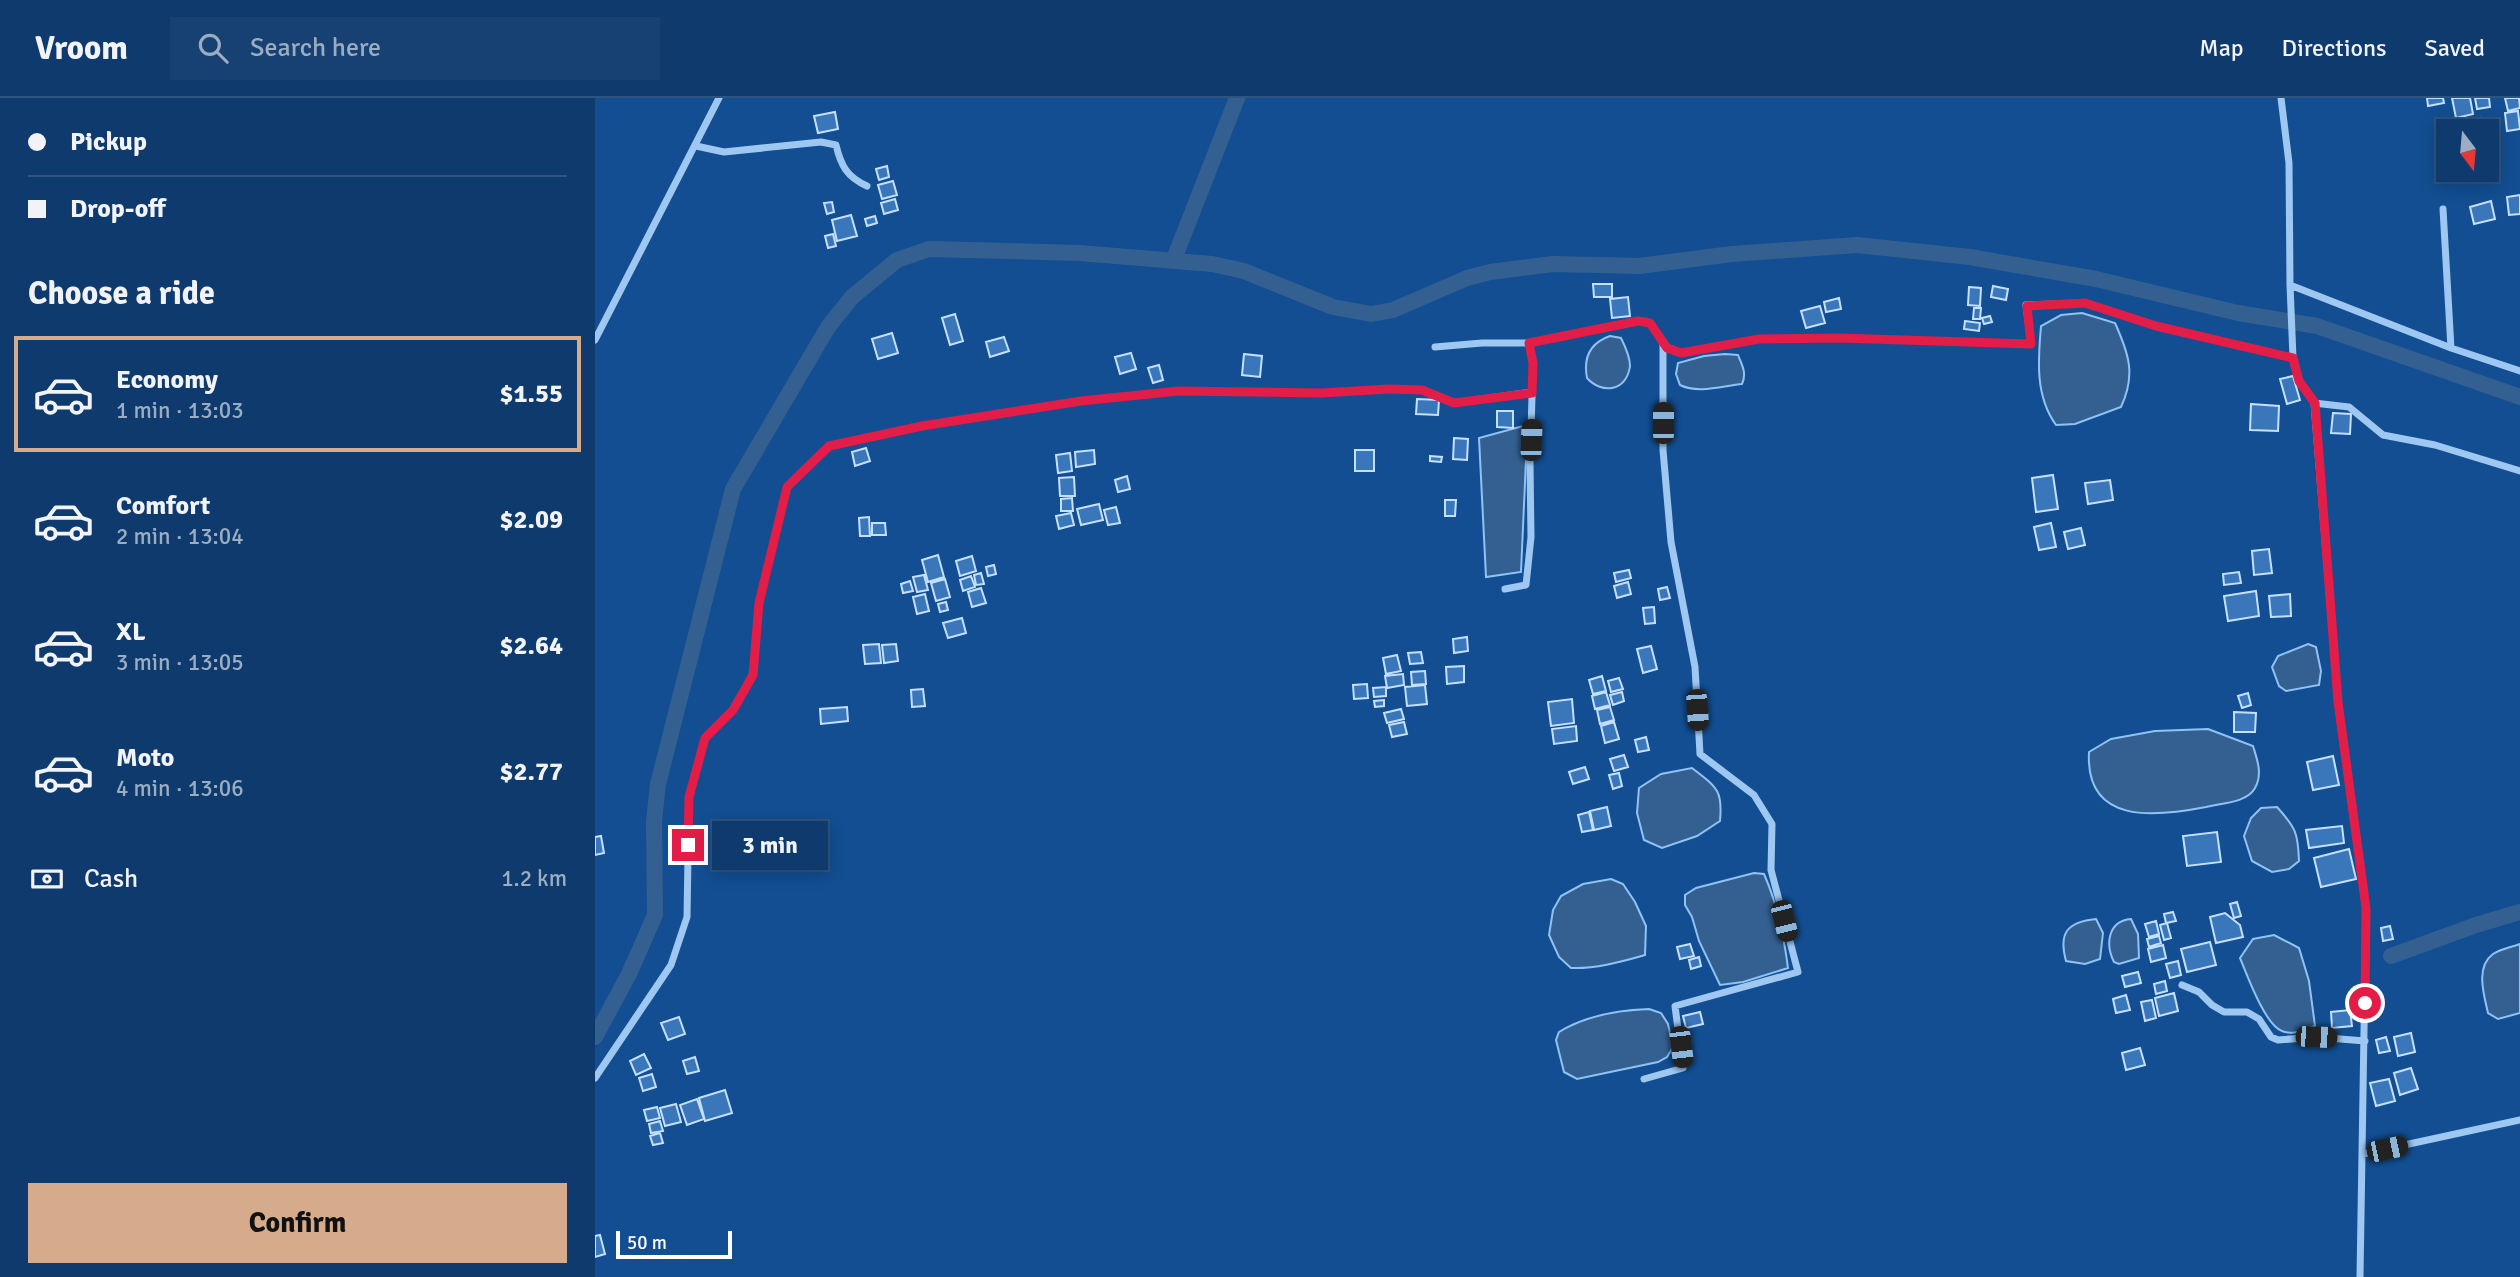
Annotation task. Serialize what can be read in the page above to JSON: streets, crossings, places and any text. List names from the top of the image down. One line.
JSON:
{"scale_bar":"50 m","north":"bottom","page":{"header":"Vroom","search":"Search here","nav":["Map","Directions","Saved"],"banner":["Pickup","Drop-off"],"heading":"Choose a ride","list":[{"name":"Economy","note":"1 min · 13:03","value":"$1.55"},{"name":"Comfort","note":"2 min · 13:04","value":"$2.09"},{"name":"XL","note":"3 min · 13:05","value":"$2.64"},{"name":"Moto","note":"4 min · 13:06","value":"$2.77"}],"bubble":"3 min","pay":["Cash","1.2 km"],"buttons":"Confirm","scale":"50 m"}}
